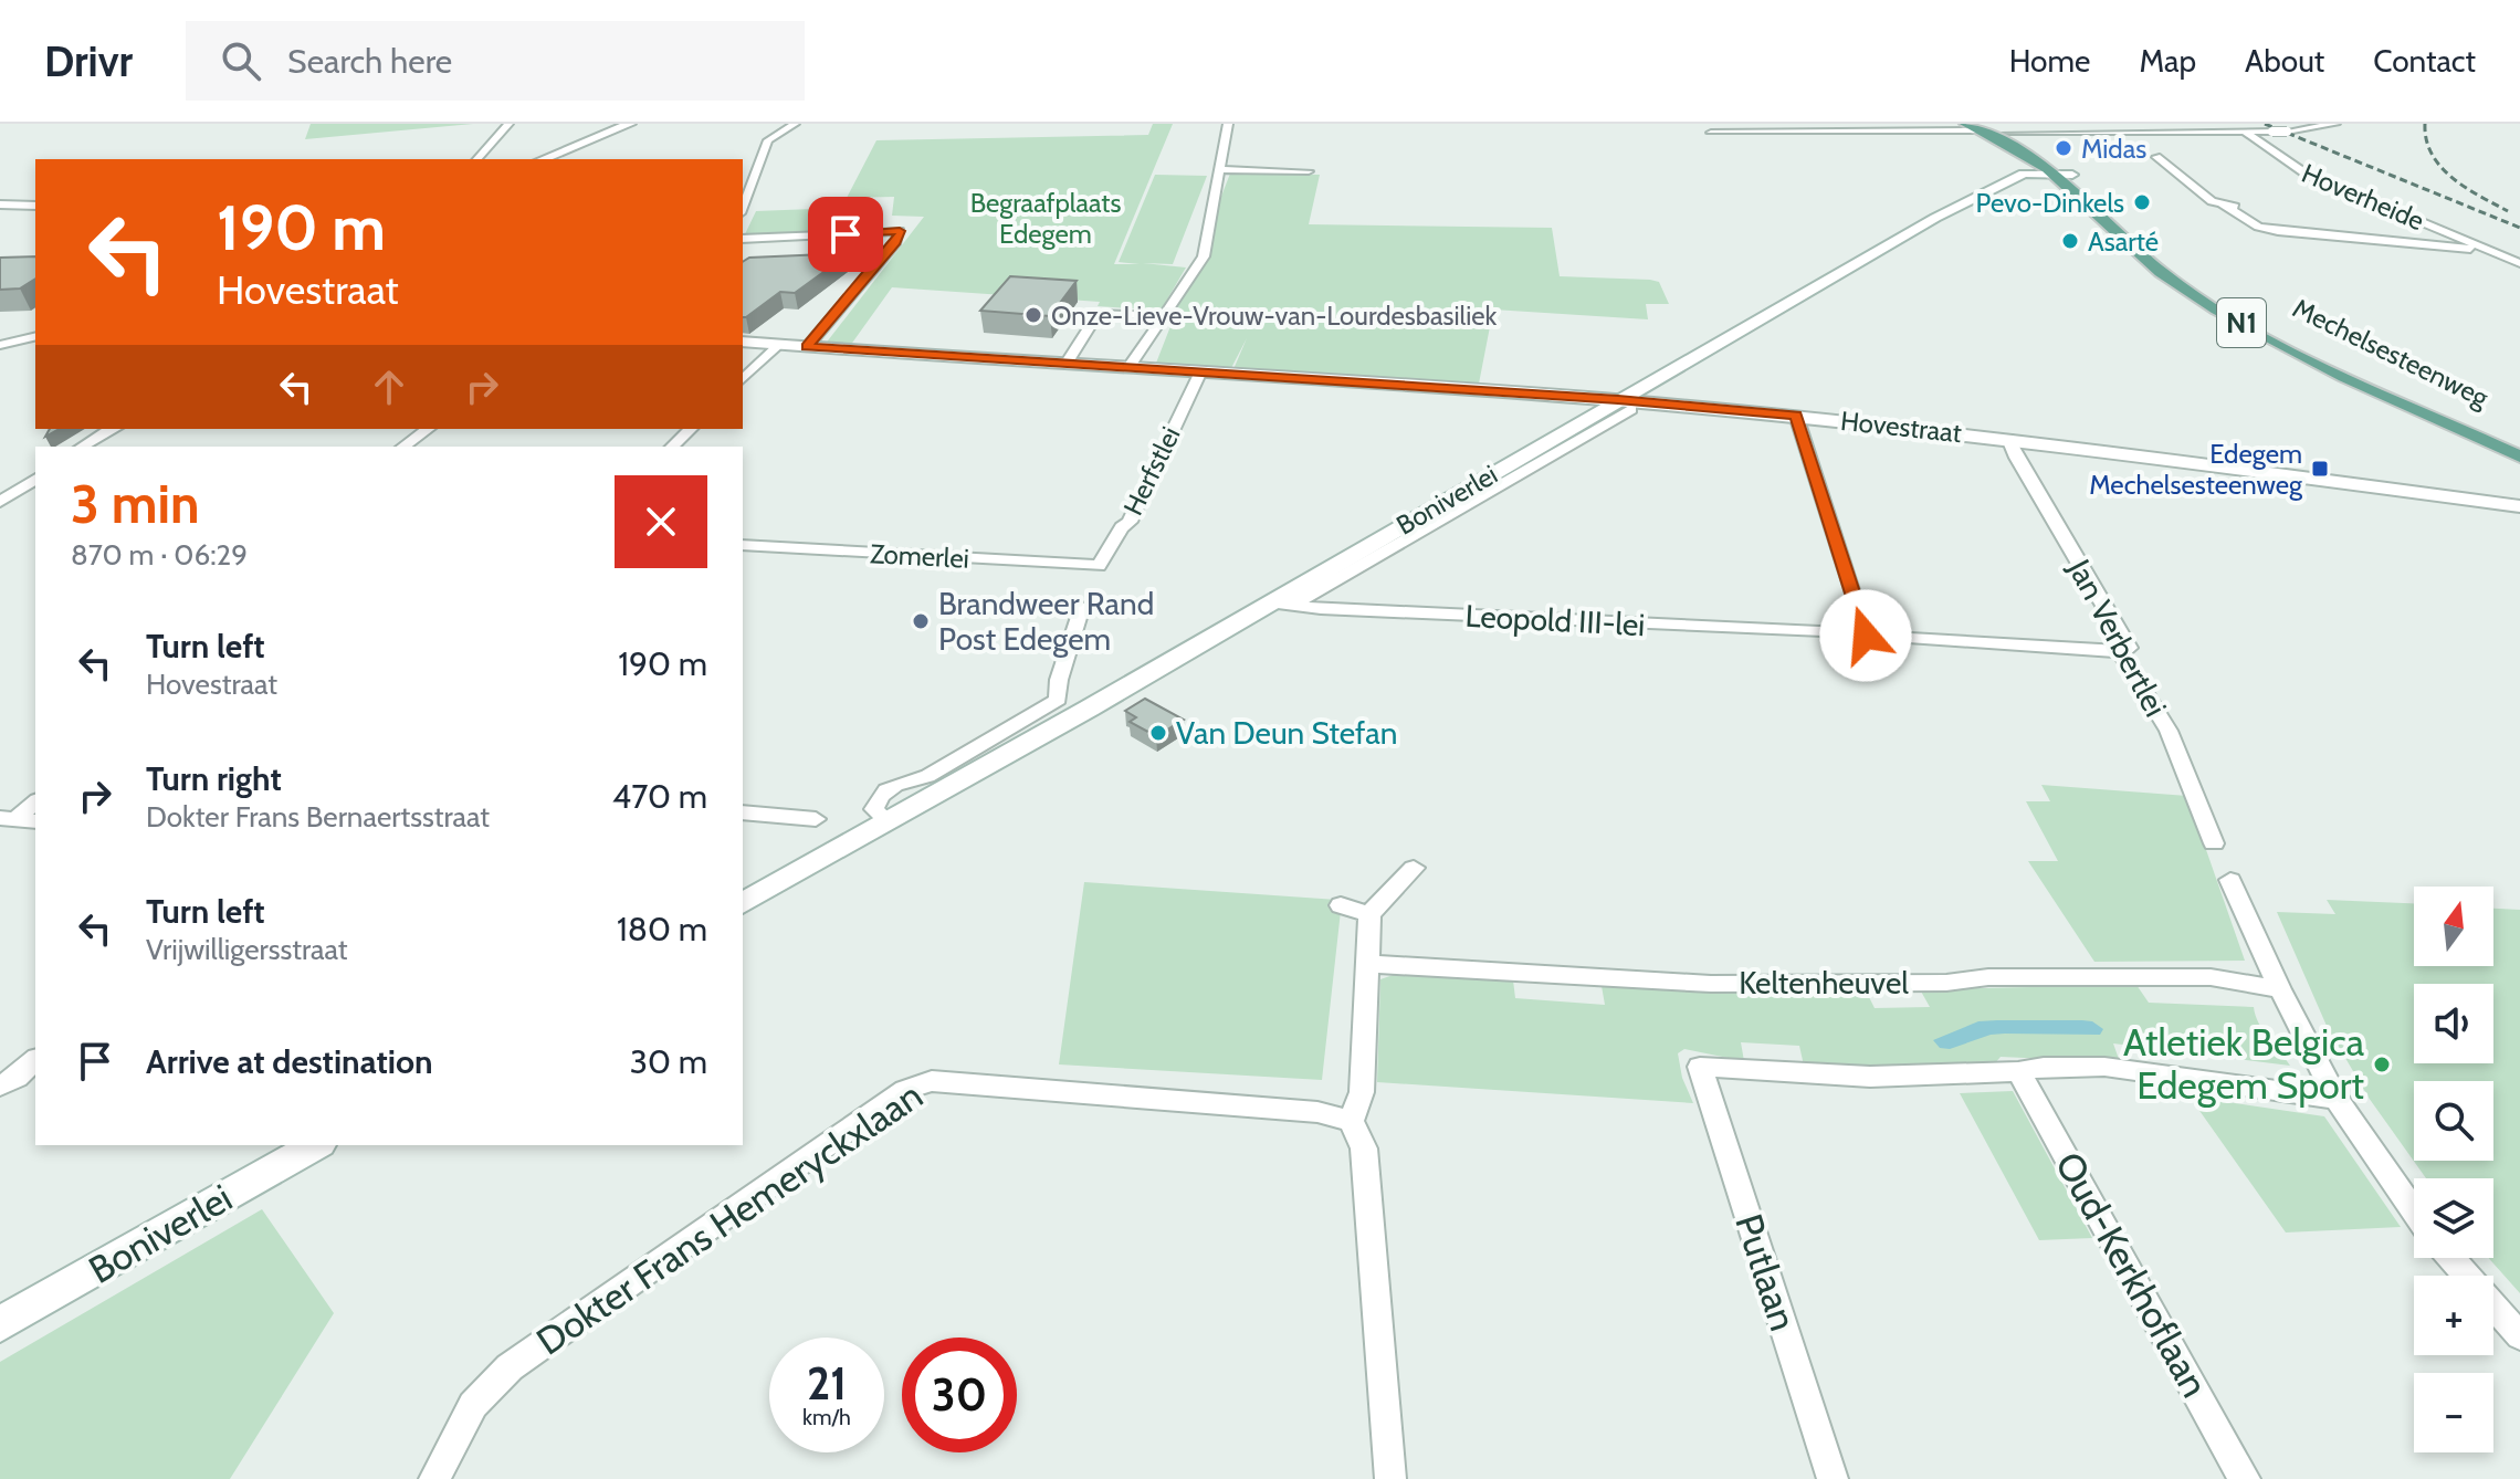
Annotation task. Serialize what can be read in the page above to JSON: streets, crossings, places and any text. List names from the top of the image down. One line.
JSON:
{"streets":{"main road":["N1","Mechelsesteenweg","Hovestraat","Boniverlei"],"street":["Hoverheide","Herfstlei","Zomerlei","Leopold III-lei","Jan Verbertlei","Keltenheuvel","Dokter Frans Hemeryckxlaan","Putlaan","Oud-Kerkhoflaan"]},"crossings":[["Mechelsesteenweg","Boniverlei"],["Hovestraat","Herfstlei"],["Hovestraat","Boniverlei"],["Hovestraat","Jan Verbertlei"],["Herfstlei","Zomerlei"],["Boniverlei","Leopold III-lei"],["Putlaan","Oud-Kerkhoflaan"]],"parks":["Begraafplaats Edegem"],"places":{"other":["Midas","Pevo-Dinkels","Asarté","Onze-Lieve-Vrouw-van-Lourdesbasiliek","Brandweer Rand Post Edegem","Van Deun Stefan","Atletiek Belgica Edegem Sport"],"transit":["Edegem Mechelsesteenweg"]},"north":"top","page":{"header":"Drivr","search":"Search here","nav":["Home","Map","About","Contact"],"turn":["190 m","Hovestraat"],"heading":["3 min","870 m · 06:29"],"list":[{"name":"Turn left","note":"Hovestraat","value":"190 m"},{"name":"Turn right","note":"Dokter Frans Bernaertsstraat","value":"470 m"},{"name":"Turn left","note":"Vrijwilligersstraat","value":"180 m"},{"name":"Arrive at destination","value":"30 m"}],"map_buttons":["+","−"],"speed":"21 km/h","limit":"30"}}
